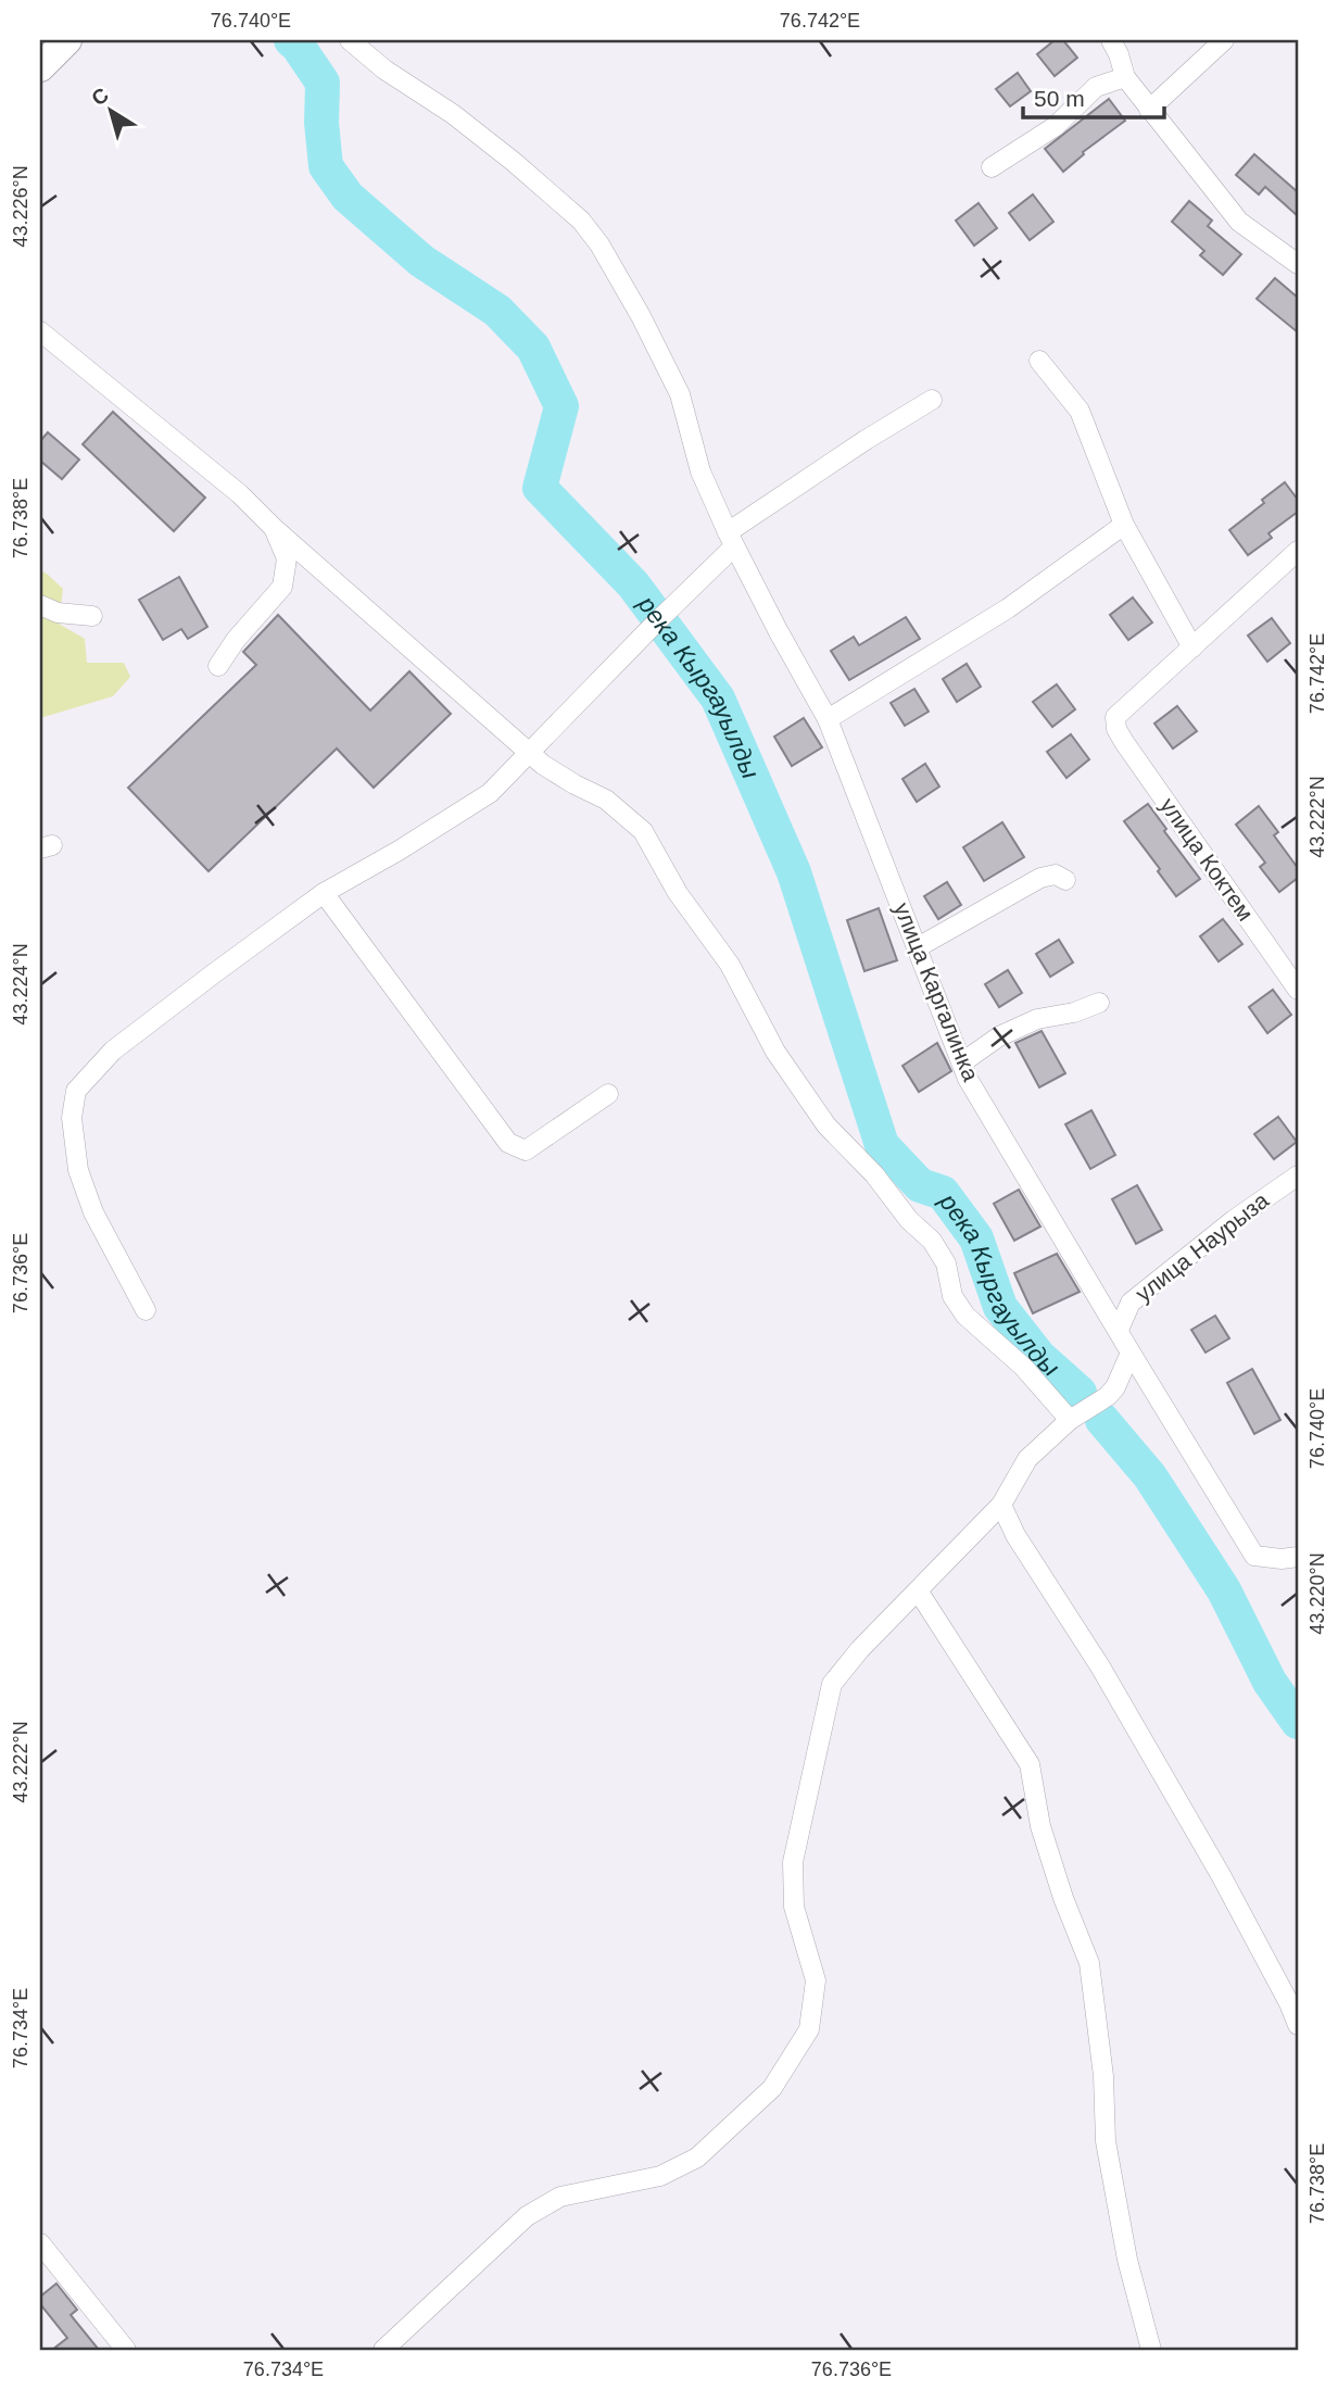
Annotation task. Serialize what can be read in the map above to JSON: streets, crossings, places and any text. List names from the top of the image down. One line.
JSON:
{"streets":{"street":["улица Коктем","улица Каргалинка","улица Наурыза"]},"crossings":[["улица Каргалинка","улица Наурыза"]],"water":["река Кыргауылды"],"scale_bar":"50 m","north":"top left","coordinates":["76.740°E","76.742°E","43.226°N","76.738°E","43.222°N","43.224°N","76.736°E","43.220°N","76.734°E"]}
